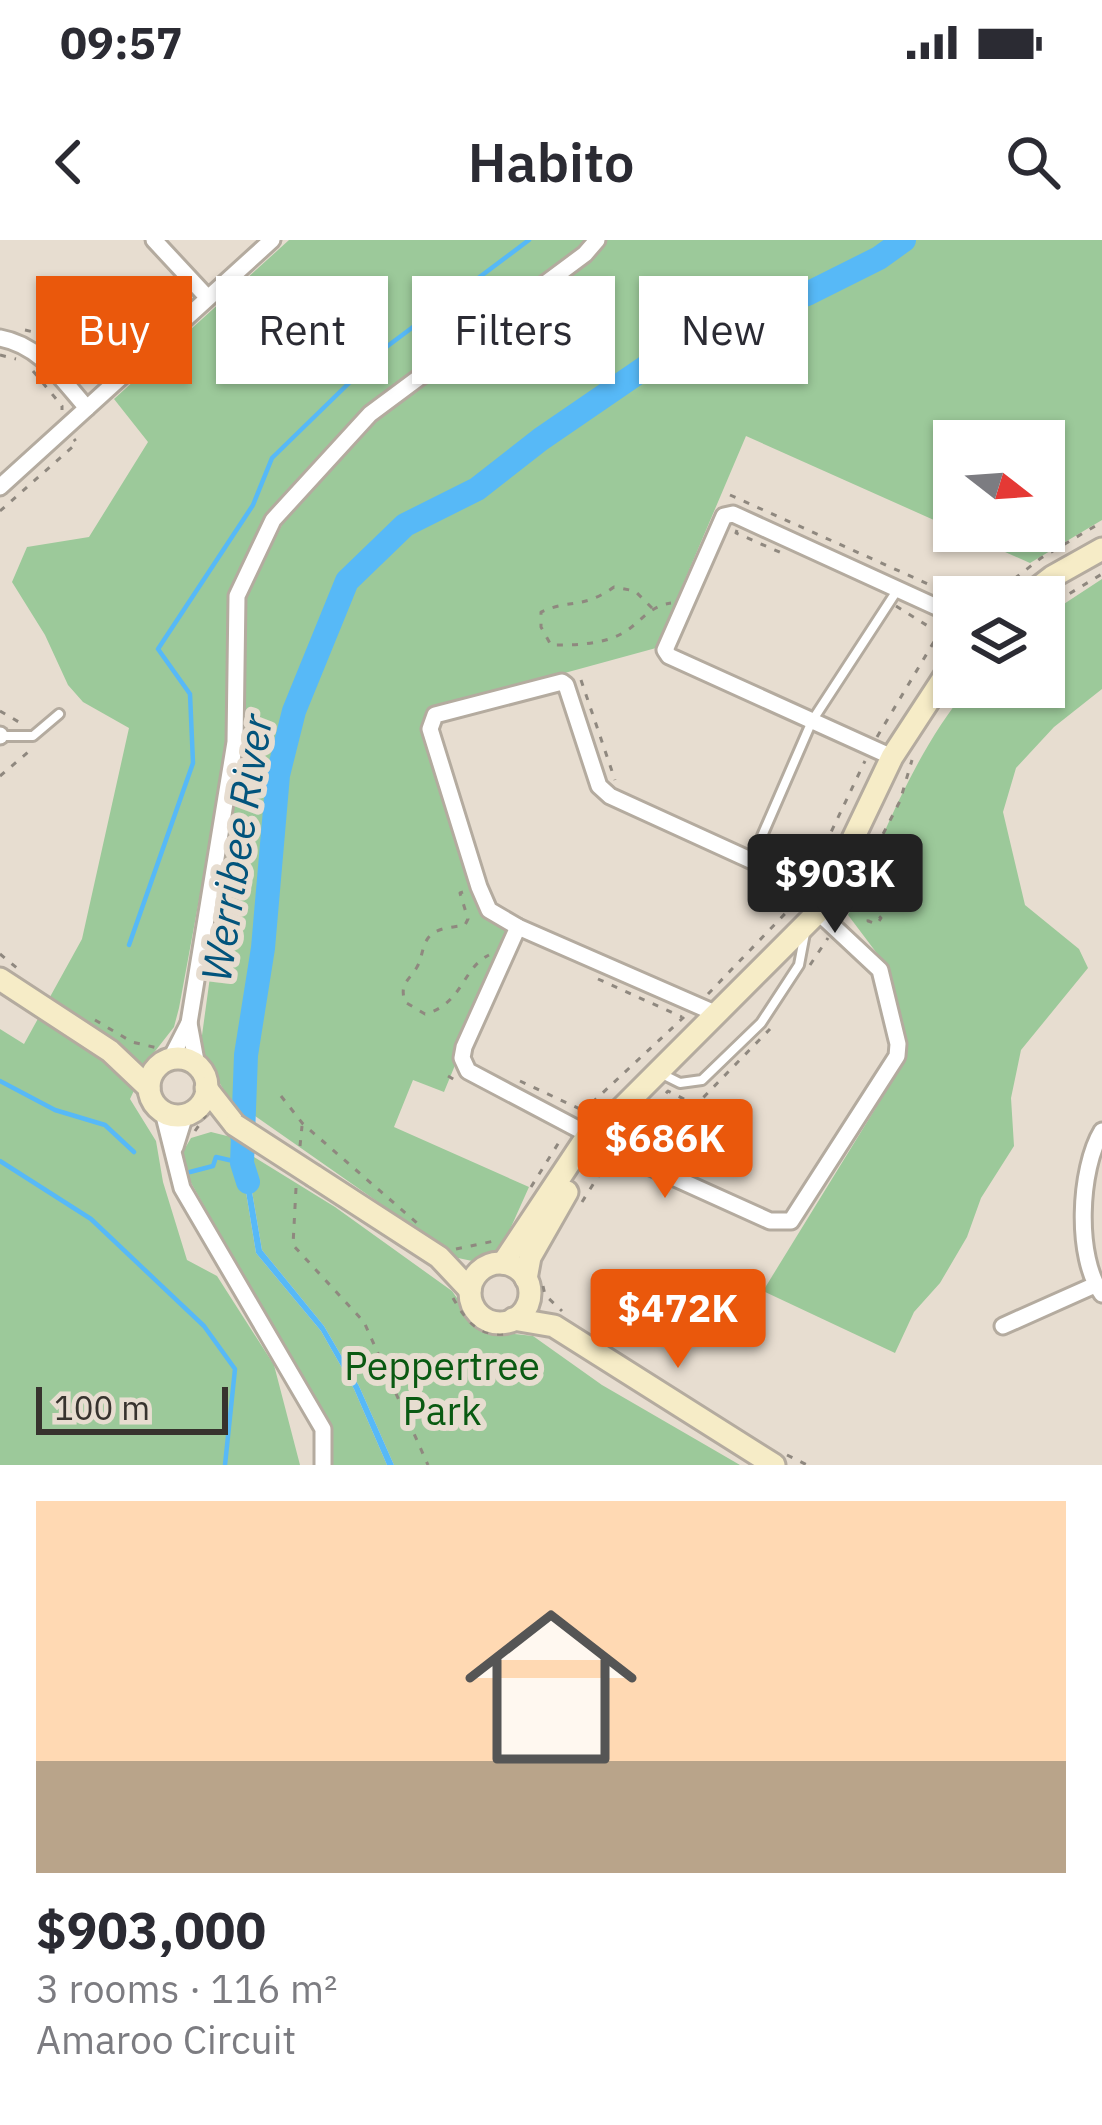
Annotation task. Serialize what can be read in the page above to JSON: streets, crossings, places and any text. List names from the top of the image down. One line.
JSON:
{"water":["Werribee River"],"parks":["Peppertree Park"],"scale_bar":"100 m","north":"right","page":{"status":"09:57","header":"Habito","chip":["Buy","Rent","Filters","New"],"price":["$903K","$686K","$472K"],"scale":"100 m","list":[{"name":"$903,000","note":"3 rooms · 116 m² · Amaroo Circuit"}]}}
